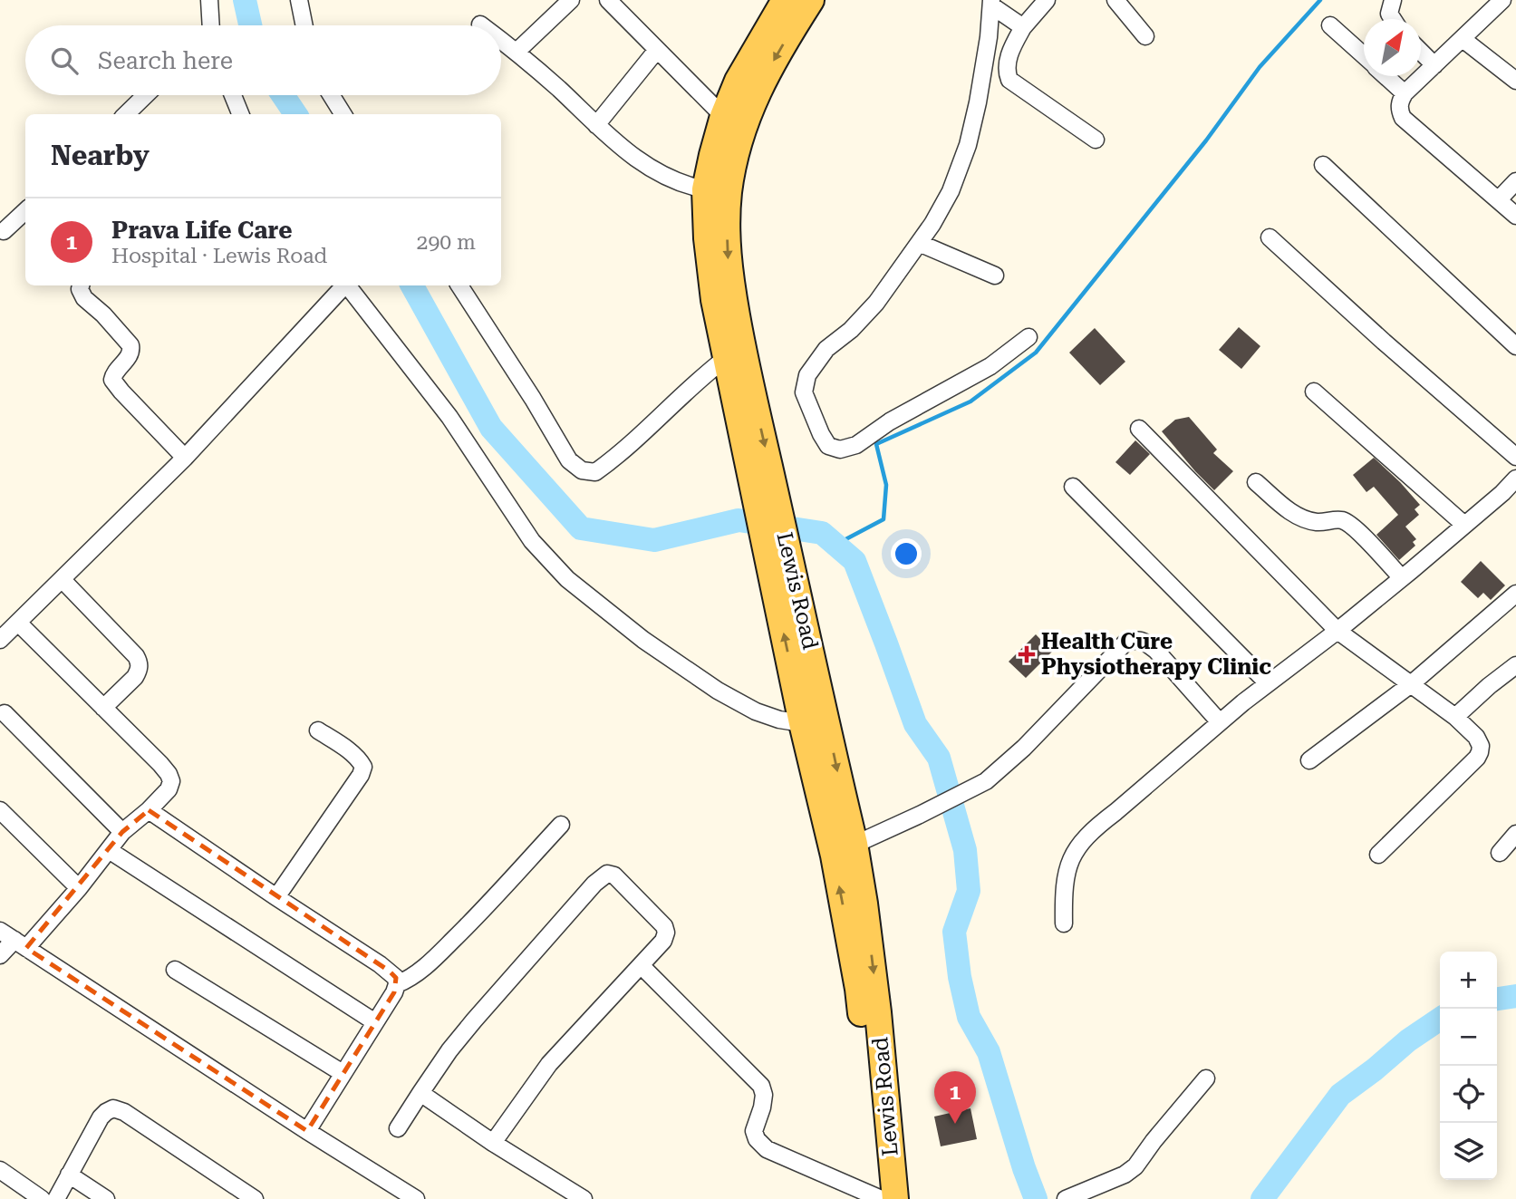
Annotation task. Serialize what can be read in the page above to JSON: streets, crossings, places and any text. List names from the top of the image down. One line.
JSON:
{"streets":{"main road":["Lewis Road"]},"places":{"health":["Health Cure Physiotherapy Clinic"]},"north":"top right","page":{"search":"Search here","heading":"Nearby","list":[{"mark":"1","name":"Prava Life Care","note":"Hospital · Lewis Road","value":"290 m"}],"map_buttons":["+","−"],"pins":"1"}}
